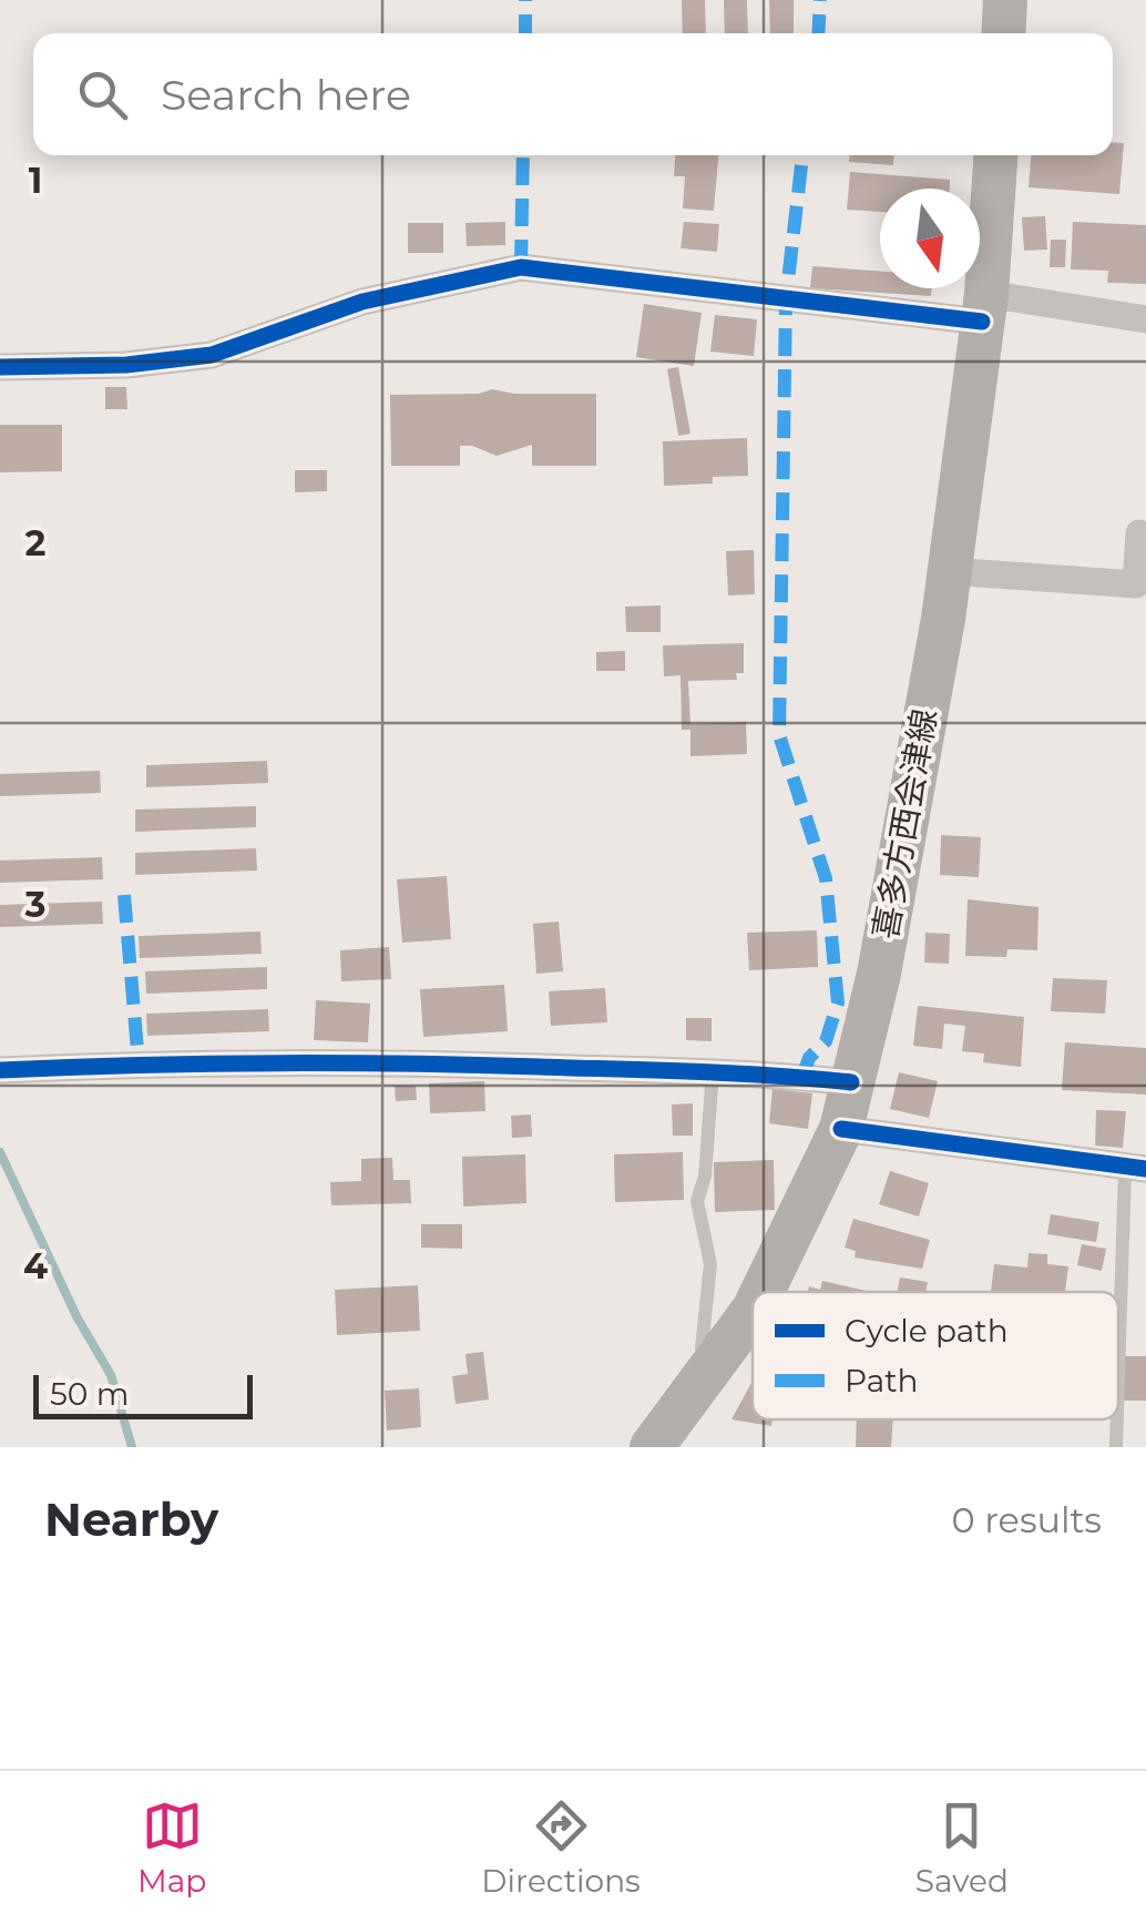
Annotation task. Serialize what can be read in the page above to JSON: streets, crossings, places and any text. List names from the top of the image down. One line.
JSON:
{"streets":{"main road":["喜多方西会津線"]},"legend":["Cycle path","Path"],"scale_bar":"50 m","north":"bottom","page":{"search":"Search here","scale":"50 m","heading":["Nearby","0 results"],"nav":["Map","Directions","Saved"]},"grid":{"rows":["1","2","3","4"]}}
